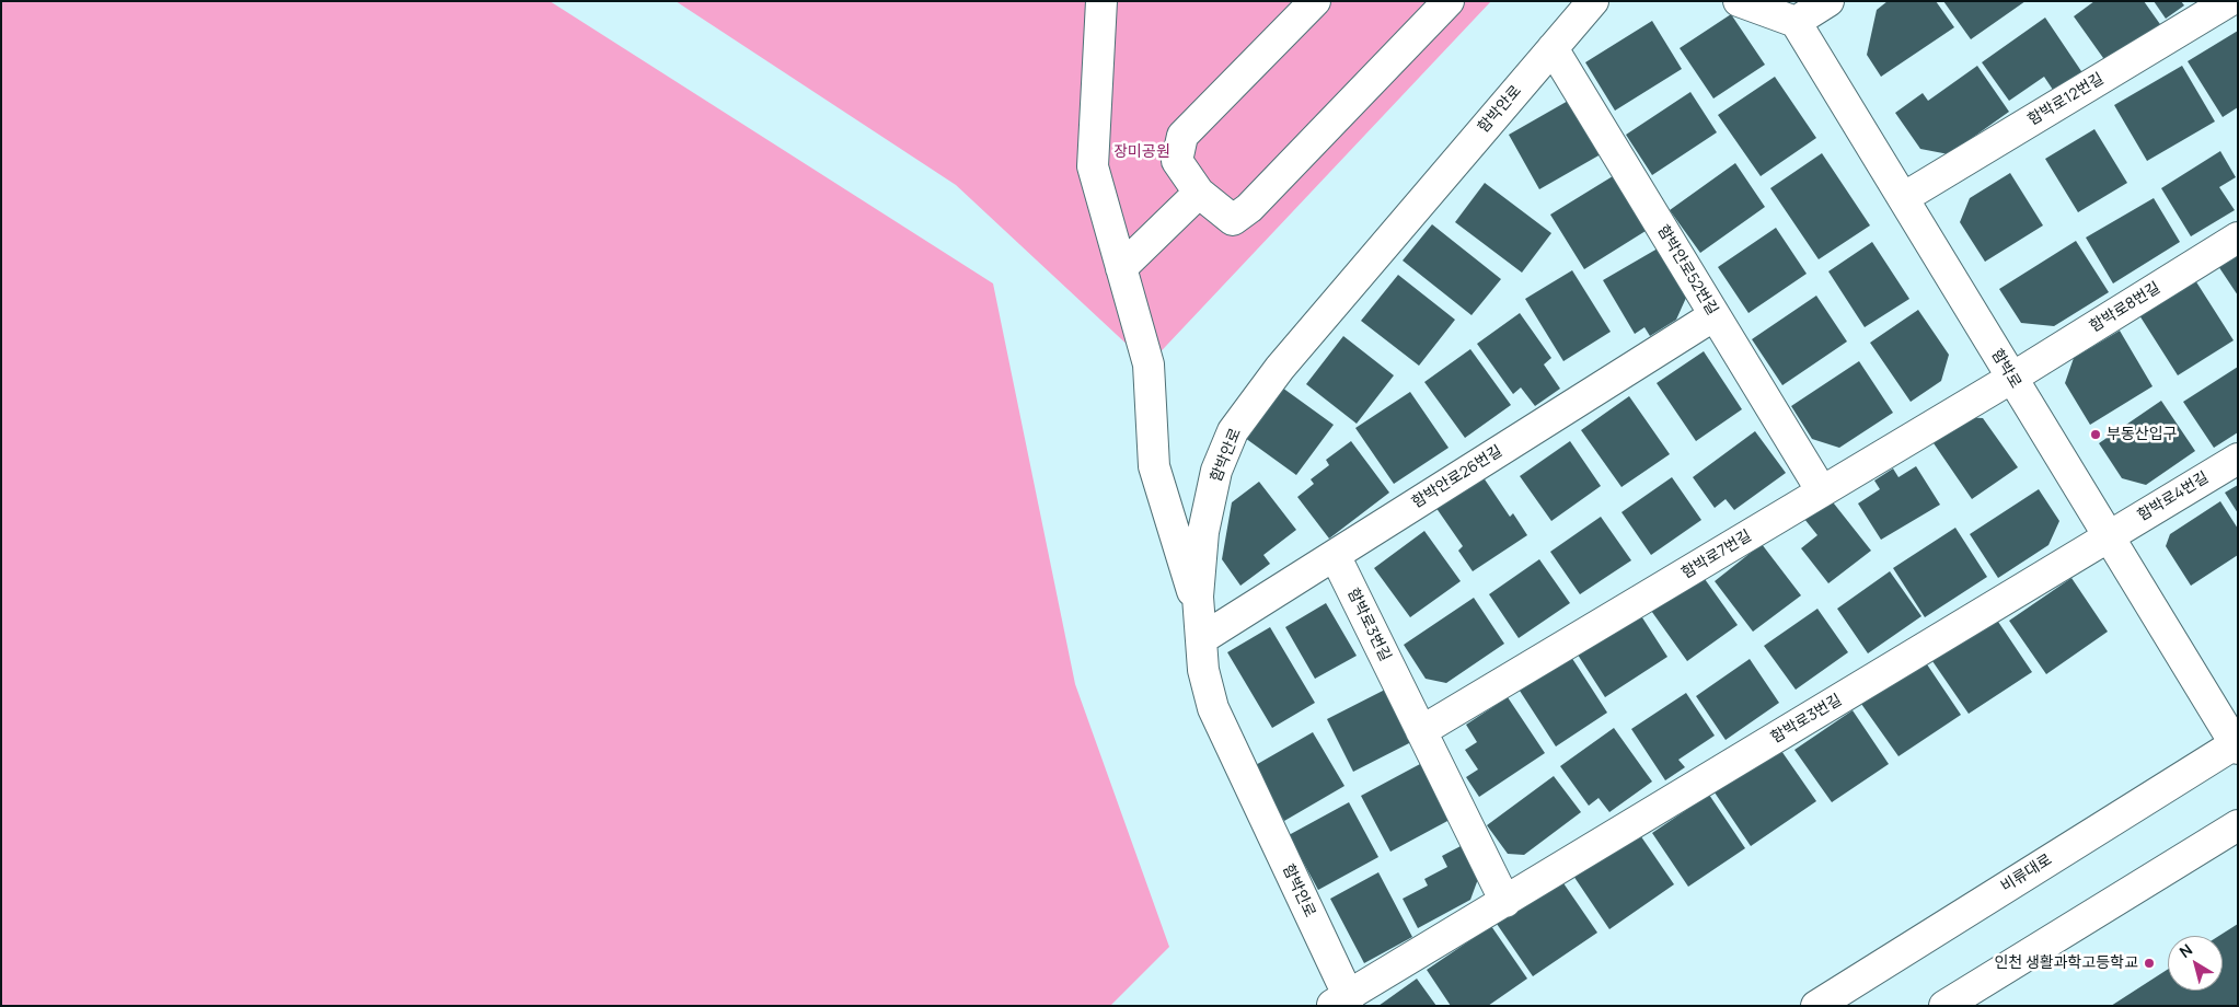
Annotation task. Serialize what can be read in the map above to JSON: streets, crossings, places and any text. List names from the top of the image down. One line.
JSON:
{"streets":{"street":["함박로12번길","함박안로","함박안로52번길","함박로8번길","함박로","함박안로26번길","함박로4번길","함박로7번길","함박로3번길","비류대로"]},"crossings":[["함박로12번길","함박로"],["함박안로","함박안로52번길"],["함박안로","함박안로26번길"],["함박안로","함박로3번길"],["함박안로52번길","함박안로26번길"],["함박안로52번길","함박로7번길"],["함박로8번길","함박로"],["함박로8번길","함박로7번길"],["함박로","함박로4번길"],["함박로","함박로7번길"],["함박로","함박로3번길"],["함박로","비류대로"],["함박안로26번길","함박로3번길"],["함박로4번길","함박로3번길"],["함박로7번길","함박로3번길"]],"parks":["장미공원"],"places":["부동산입구","인천 생활과학고등학교"],"north":"top left"}
